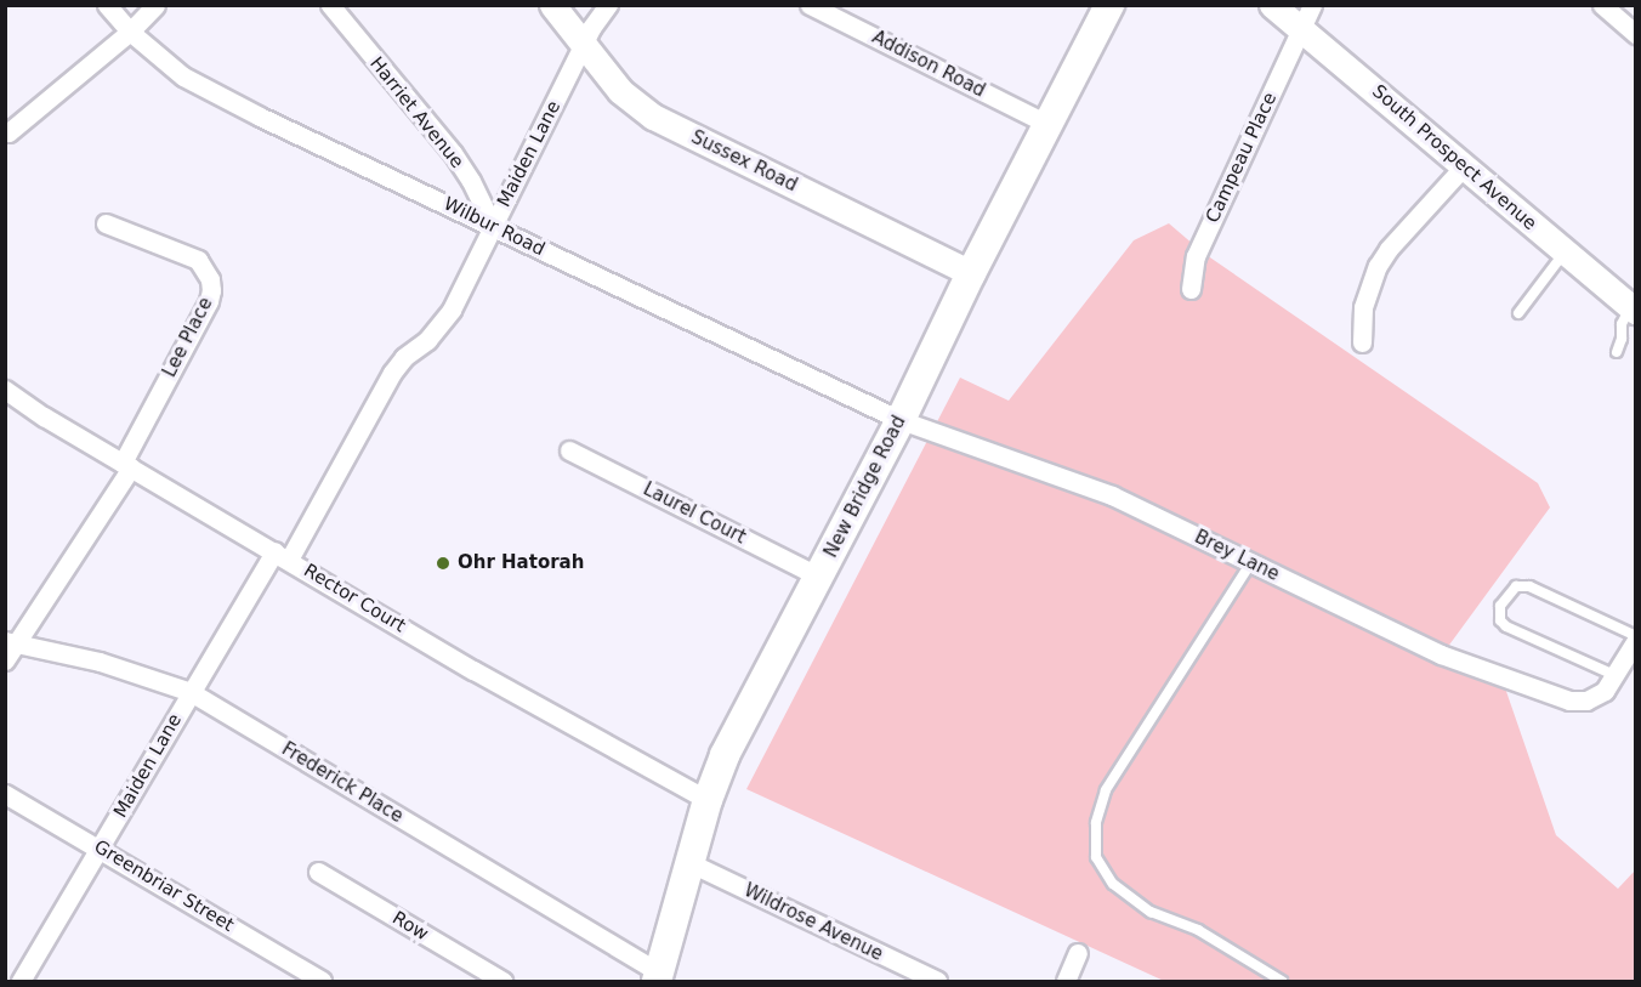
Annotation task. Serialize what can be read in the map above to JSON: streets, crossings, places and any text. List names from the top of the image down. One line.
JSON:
{"streets":{"main road":["New Bridge Road"],"street":["Addison Road","Harriet Avenue","Maiden Lane","Campeau Place","South Prospect Avenue","Sussex Road","Wilbur Road","Lee Place","Laurel Court","Brey Lane","Rector Court","Frederick Place","Greenbriar Street","Wildrose Avenue","Row"]},"crossings":[["Addison Road","New Bridge Road"],["Harriet Avenue","Maiden Lane"],["Harriet Avenue","Wilbur Road"],["Maiden Lane","Sussex Road"],["Maiden Lane","Wilbur Road"],["Maiden Lane","Rector Court"],["Maiden Lane","Frederick Place"],["Maiden Lane","Greenbriar Street"],["Campeau Place","South Prospect Avenue"],["Sussex Road","New Bridge Road"],["Wilbur Road","New Bridge Road"],["Wilbur Road","Brey Lane"],["Lee Place","Rector Court"],["Lee Place","Frederick Place"],["New Bridge Road","Laurel Court"],["New Bridge Road","Brey Lane"],["New Bridge Road","Rector Court"],["New Bridge Road","Frederick Place"],["New Bridge Road","Wildrose Avenue"]],"places":["Ohr Hatorah"]}
